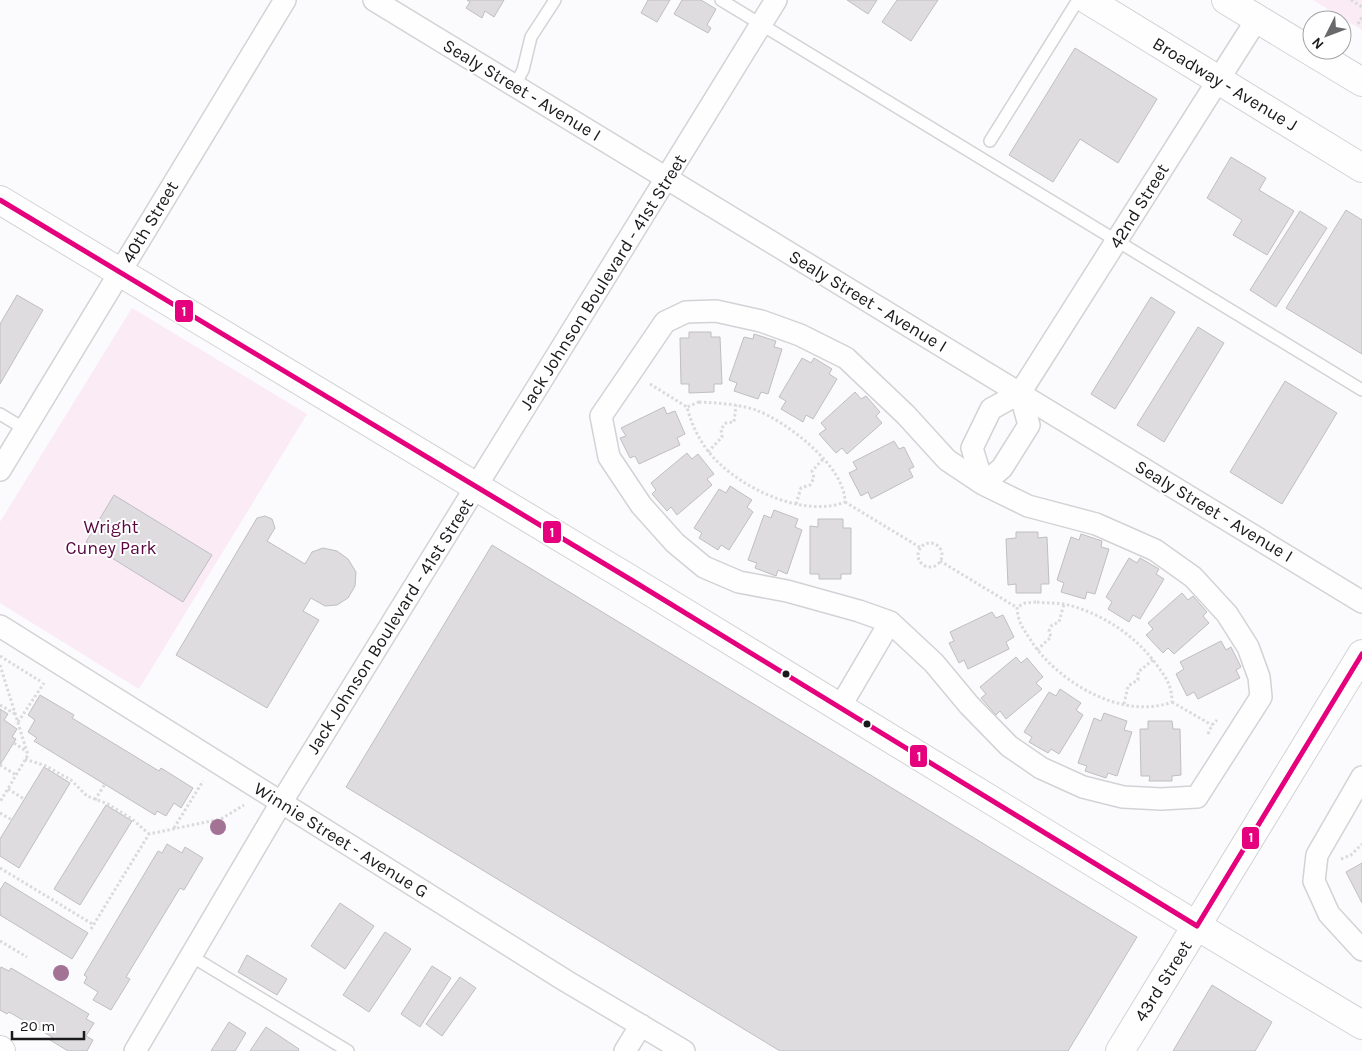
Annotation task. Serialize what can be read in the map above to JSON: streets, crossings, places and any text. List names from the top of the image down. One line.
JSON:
{"streets":{"street":["Broadway - Avenue J","Sealy Street - Avenue I","42nd Street","40th Street","Jack Johnson Boulevard - 41st Street","Winnie Street - Avenue G","43rd Street"]},"crossings":[["Broadway - Avenue J","42nd Street"],["Sealy Street - Avenue I","42nd Street"],["Sealy Street - Avenue I","Jack Johnson Boulevard - 41st Street"],["Jack Johnson Boulevard - 41st Street","Winnie Street - Avenue G"]],"parks":["Wright Cuney Park"],"lines":["transit line 1"],"scale_bar":"20 m","north":"bottom left"}
